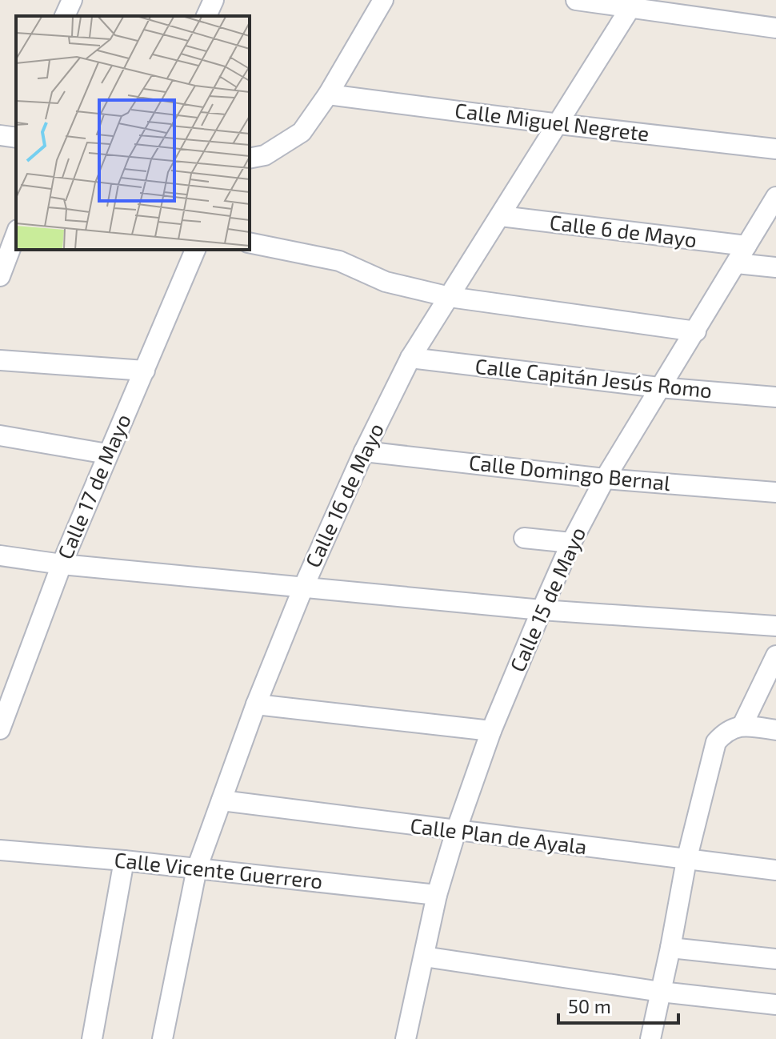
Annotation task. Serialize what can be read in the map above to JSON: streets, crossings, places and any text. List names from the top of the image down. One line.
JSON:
{"streets":{"street":["Calle Miguel Negrete","Calle 6 de Mayo","Calle Capitán Jesús Romo","Calle Domingo Bernal","Calle 17 de Mayo","Calle 16 de Mayo","Calle 15 de Mayo","Calle Plan de Ayala","Calle Vicente Guerrero"]},"crossings":[["Calle Miguel Negrete","Calle 16 de Mayo"],["Calle 6 de Mayo","Calle 16 de Mayo"],["Calle 6 de Mayo","Calle 15 de Mayo"],["Calle Capitán Jesús Romo","Calle 16 de Mayo"],["Calle Capitán Jesús Romo","Calle 15 de Mayo"],["Calle Domingo Bernal","Calle 16 de Mayo"],["Calle Domingo Bernal","Calle 15 de Mayo"],["Calle 16 de Mayo","Calle Plan de Ayala"],["Calle 16 de Mayo","Calle Vicente Guerrero"],["Calle 15 de Mayo","Calle Plan de Ayala"],["Calle 15 de Mayo","Calle Vicente Guerrero"]],"scale_bar":"50 m"}
